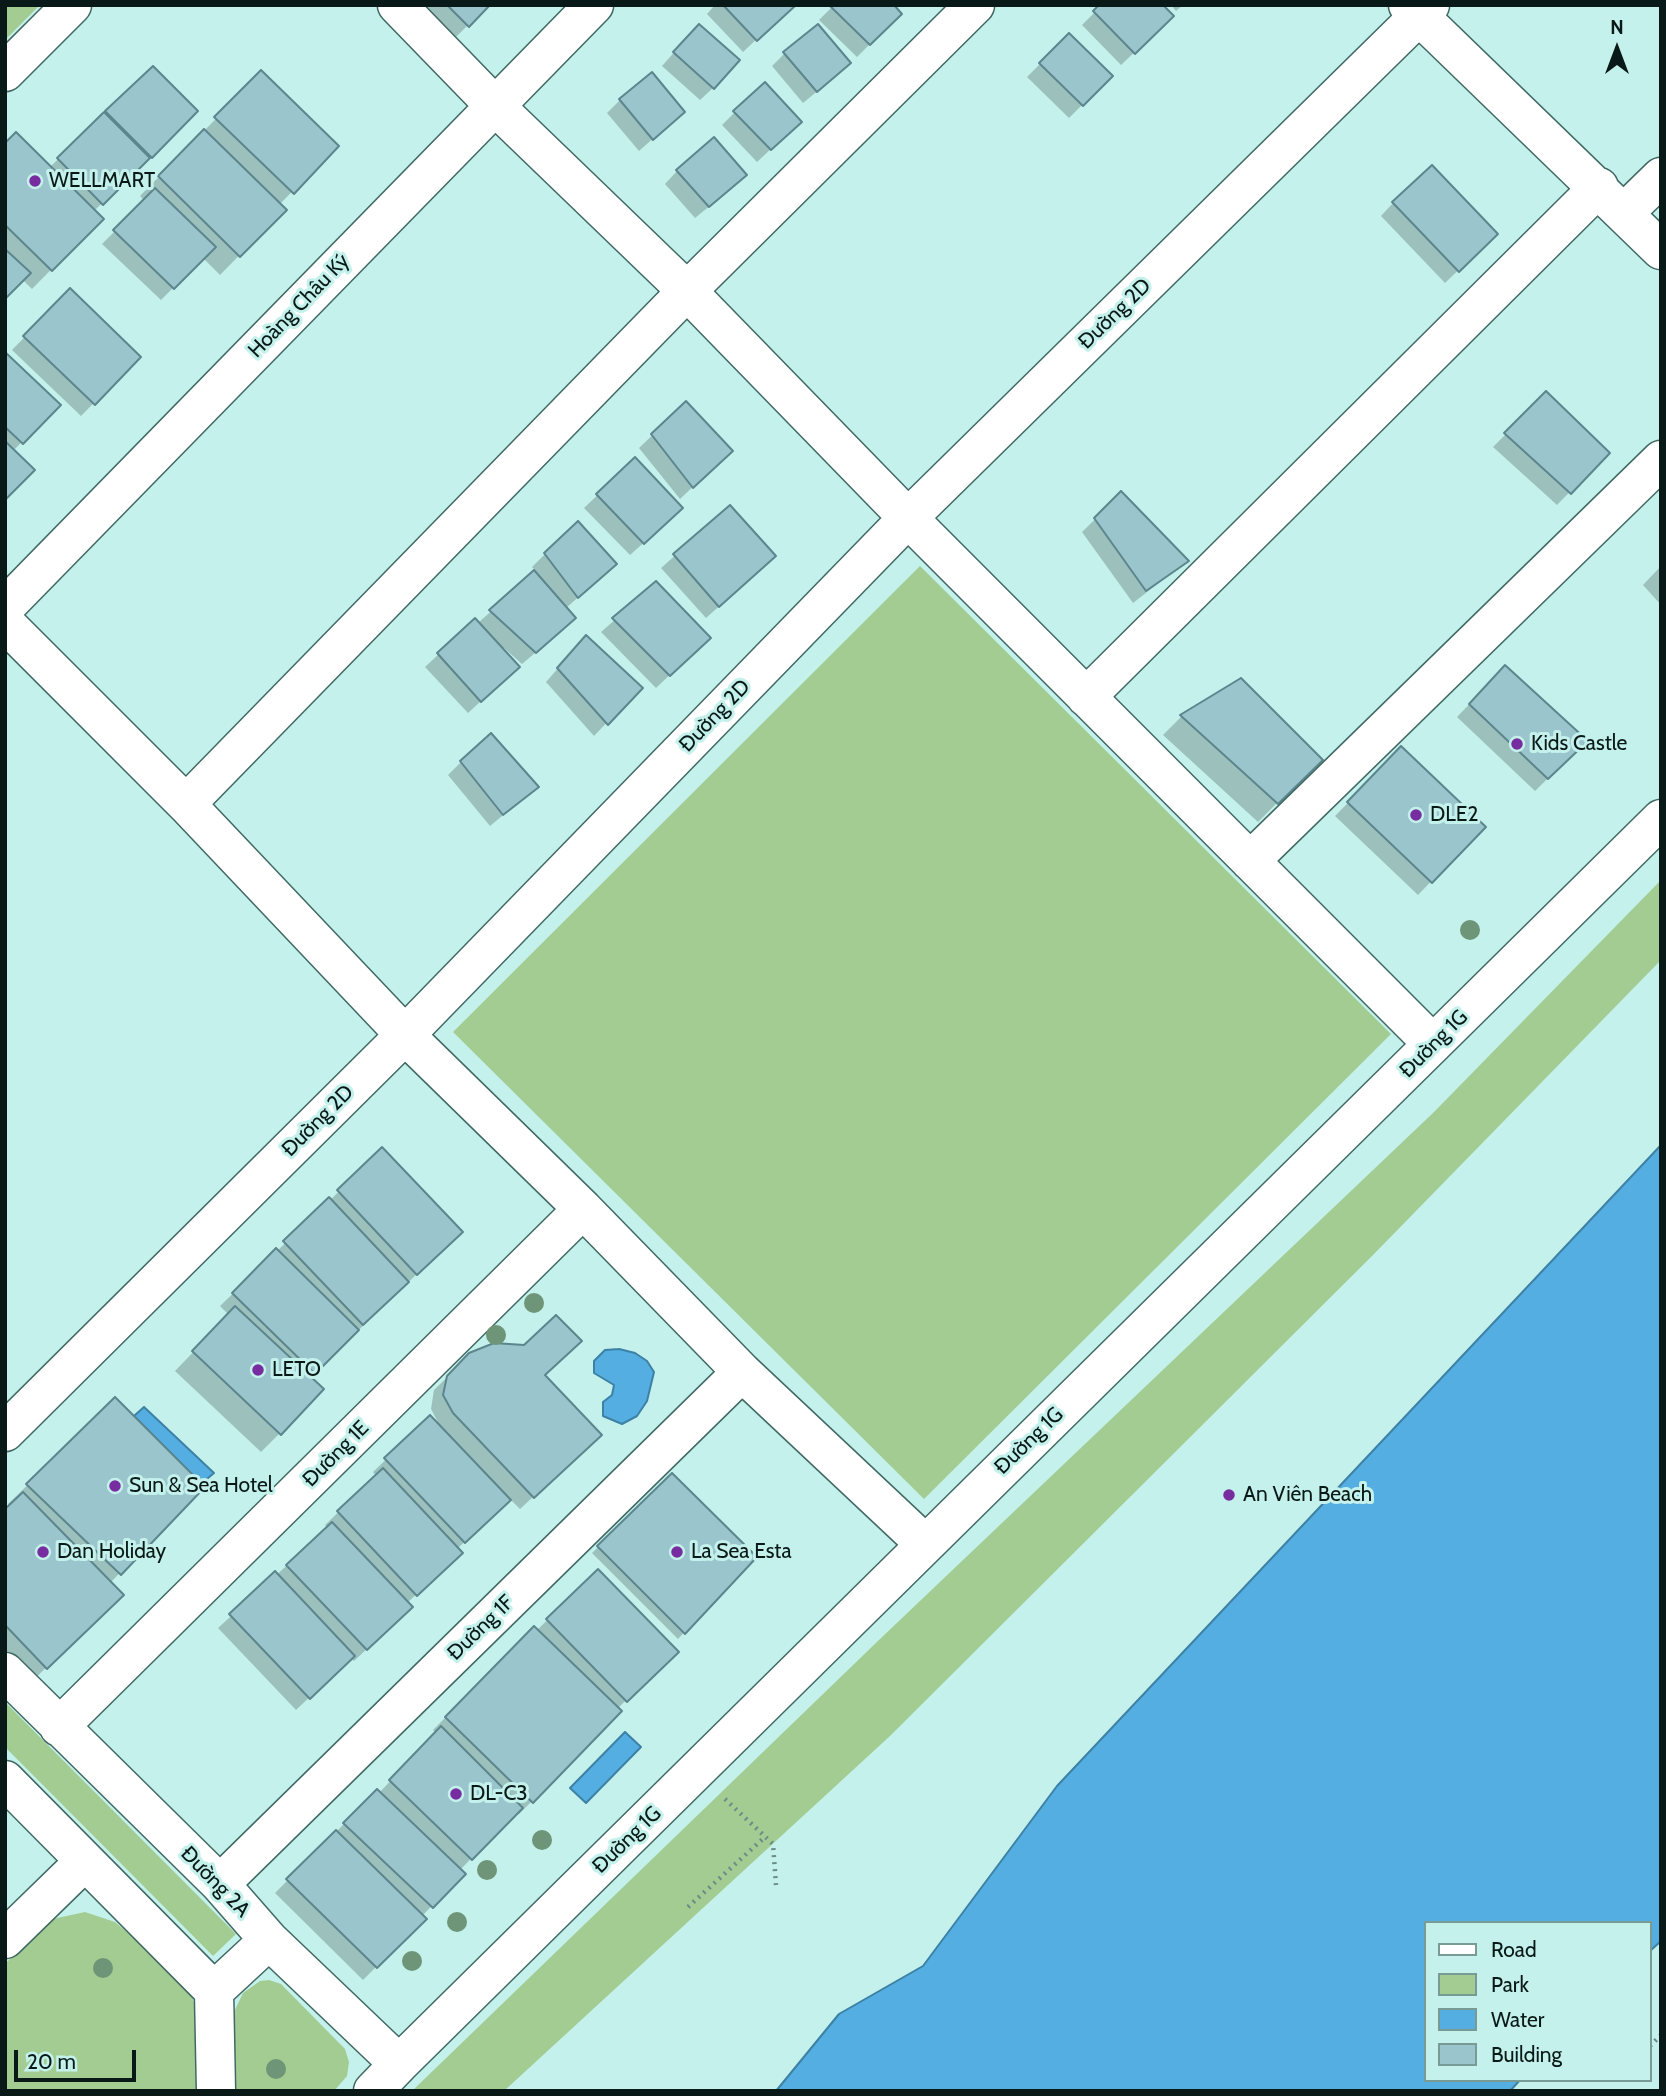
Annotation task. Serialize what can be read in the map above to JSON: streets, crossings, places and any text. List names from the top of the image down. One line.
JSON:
{"streets":{"street":["Hoàng Châu Ký","Đường 2D","Đường 1G","Đường 1E","Đường 1F","Đường 2A"]},"crossings":[["Đường 1G","Đường 2A"],["Đường 1E","Đường 2A"],["Đường 1F","Đường 2A"]],"places":["WELLMART","Kids Castle","DLE2","LETO","Sun & Sea Hotel","An Viên Beach","Dan Holiday","La Sea Esta","DL-C3"],"legend":["Road","Park","Water","Building"],"scale_bar":"20 m","north":"top"}
